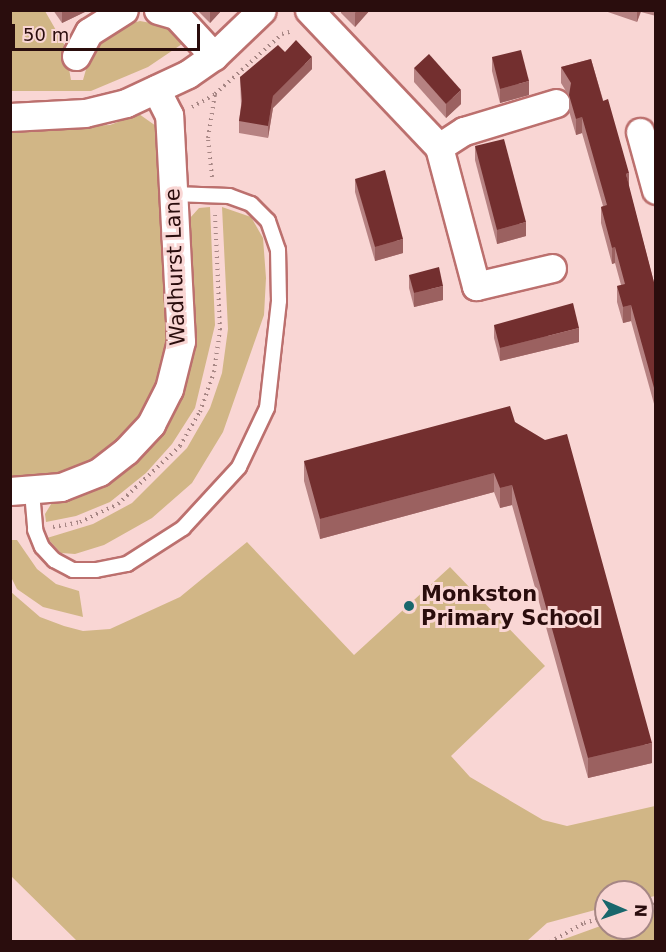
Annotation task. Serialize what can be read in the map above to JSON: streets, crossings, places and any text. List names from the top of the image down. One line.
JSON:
{"streets":{"street":["Wadhurst Lane"]},"places":["Monkston Primary School"],"scale_bar":"50 m","north":"right"}
